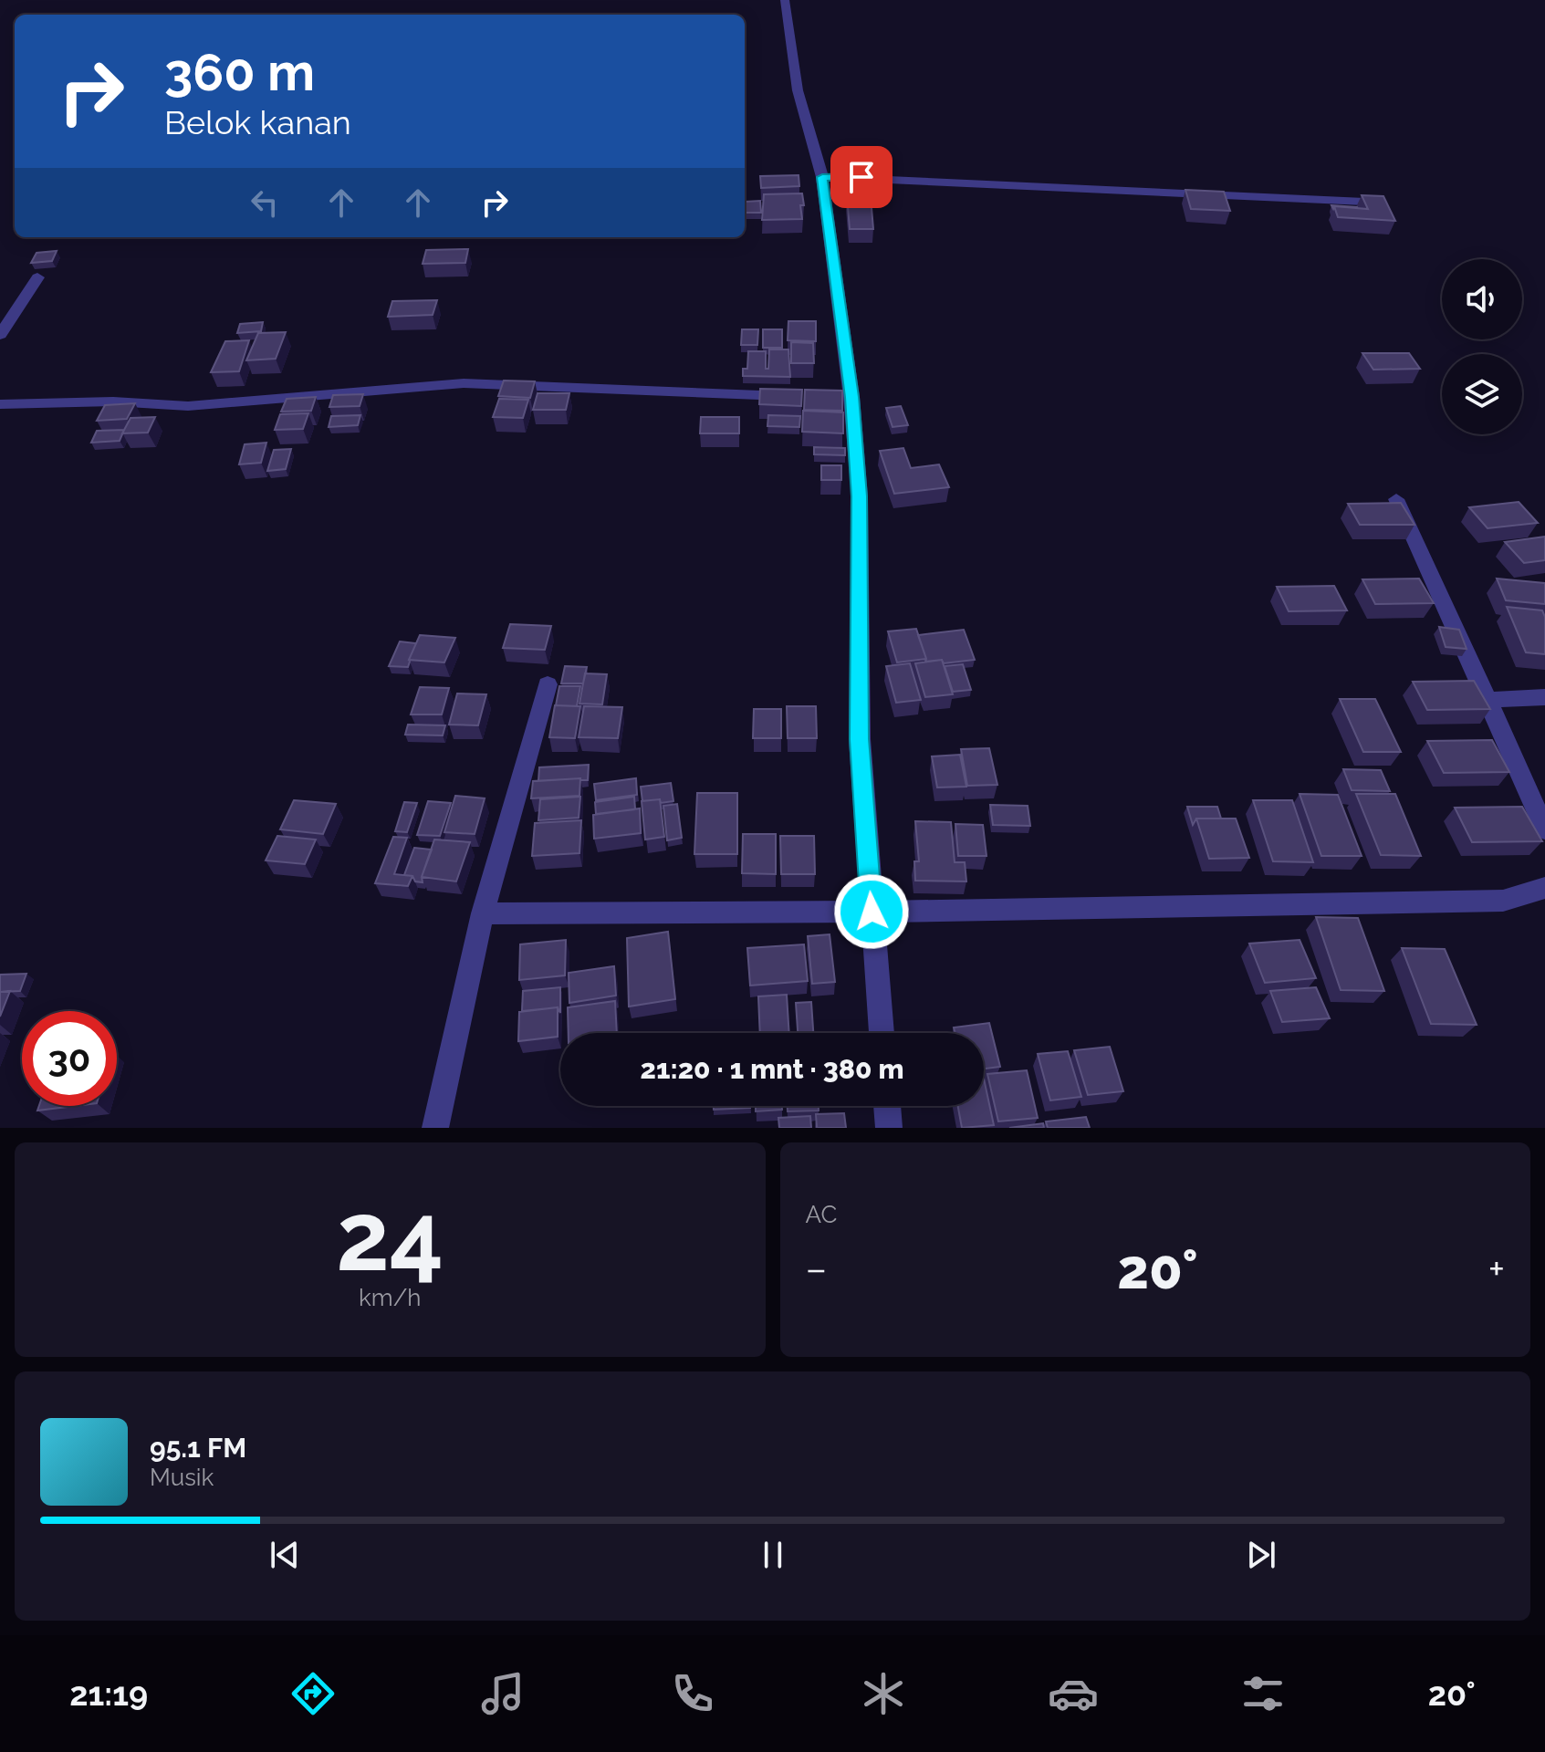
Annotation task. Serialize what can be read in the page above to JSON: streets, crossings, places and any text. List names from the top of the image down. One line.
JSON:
{"page":{"turn":["360 m","Belok kanan"],"limit":"30","trip":"21:20 · 1 mnt · 380 m","tile":[["24","km/h"],"AC"],"heat":["−","20°","+"],"song":["95.1 FM","Musik"],"tabs":["21:19","20°"]}}
